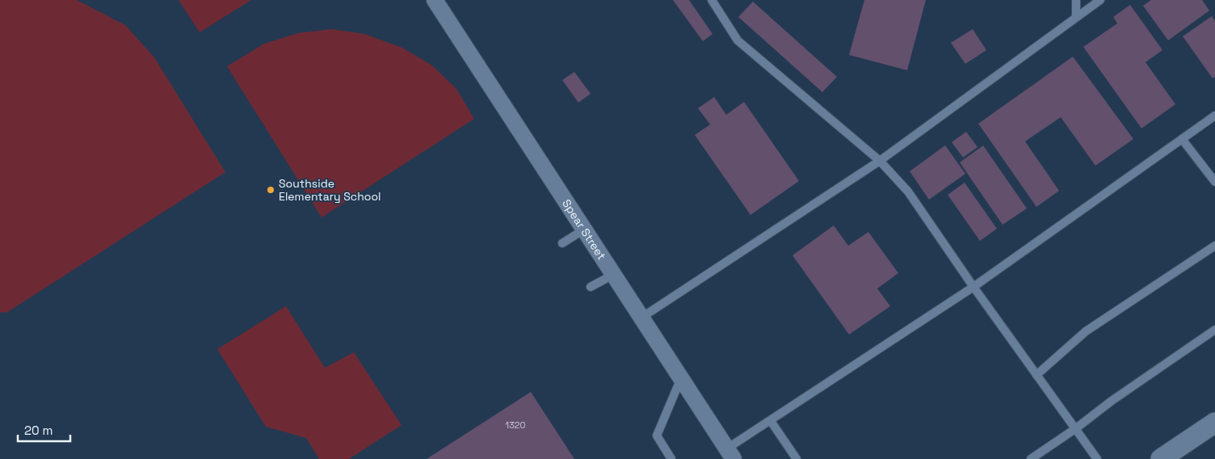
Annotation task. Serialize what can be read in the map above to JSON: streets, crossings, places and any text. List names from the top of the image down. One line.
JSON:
{"streets":{"street":["Spear Street"]},"places":["Southside Elementary School"],"house_numbers":["1320"],"scale_bar":"20 m"}
